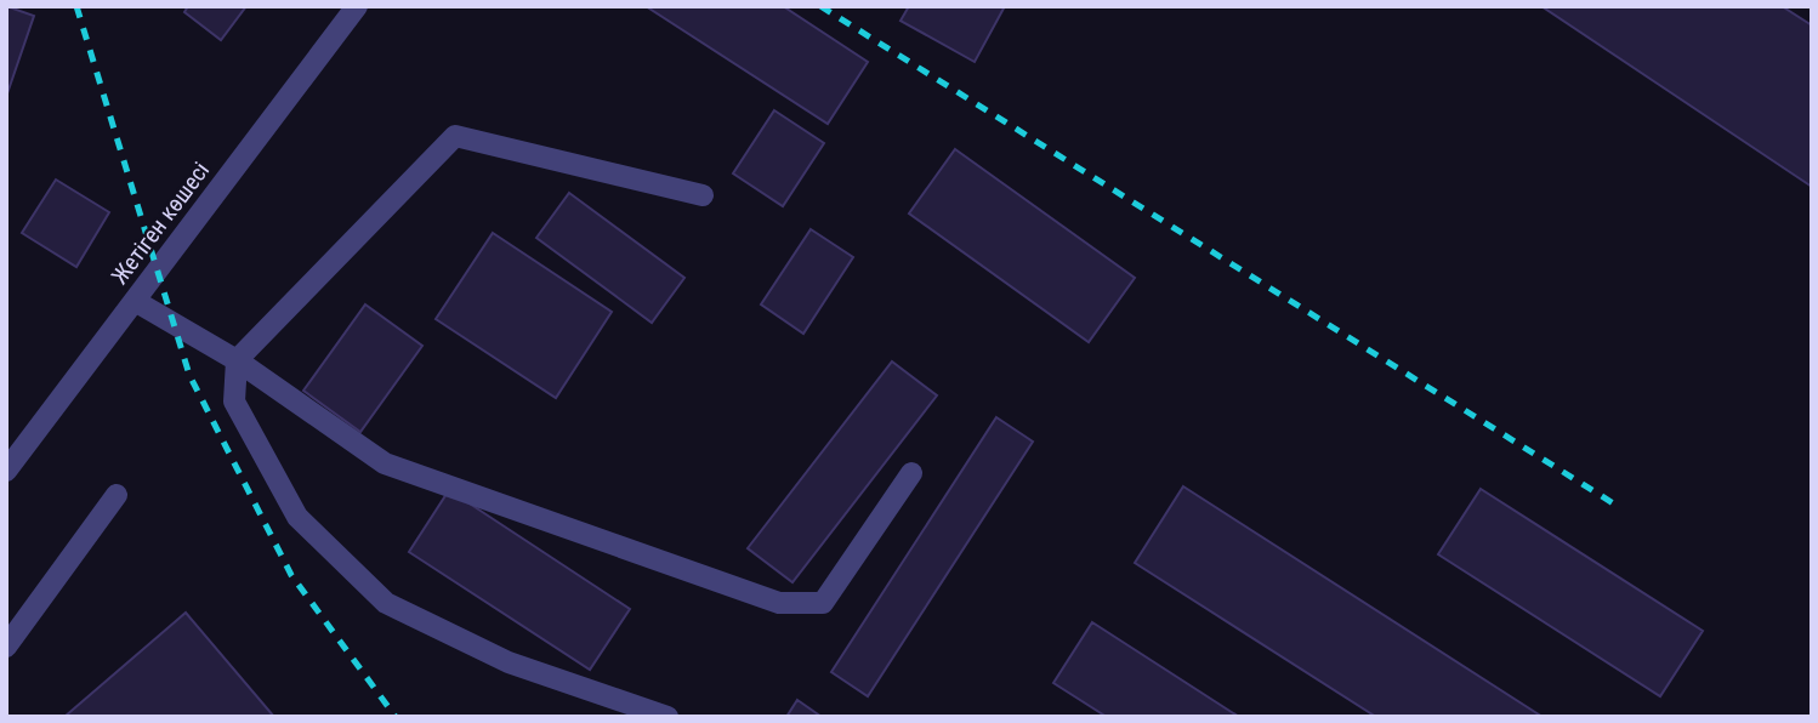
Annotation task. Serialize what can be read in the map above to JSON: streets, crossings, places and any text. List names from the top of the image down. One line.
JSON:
{"streets":{"street":["Жетіген көшесі"]}}
